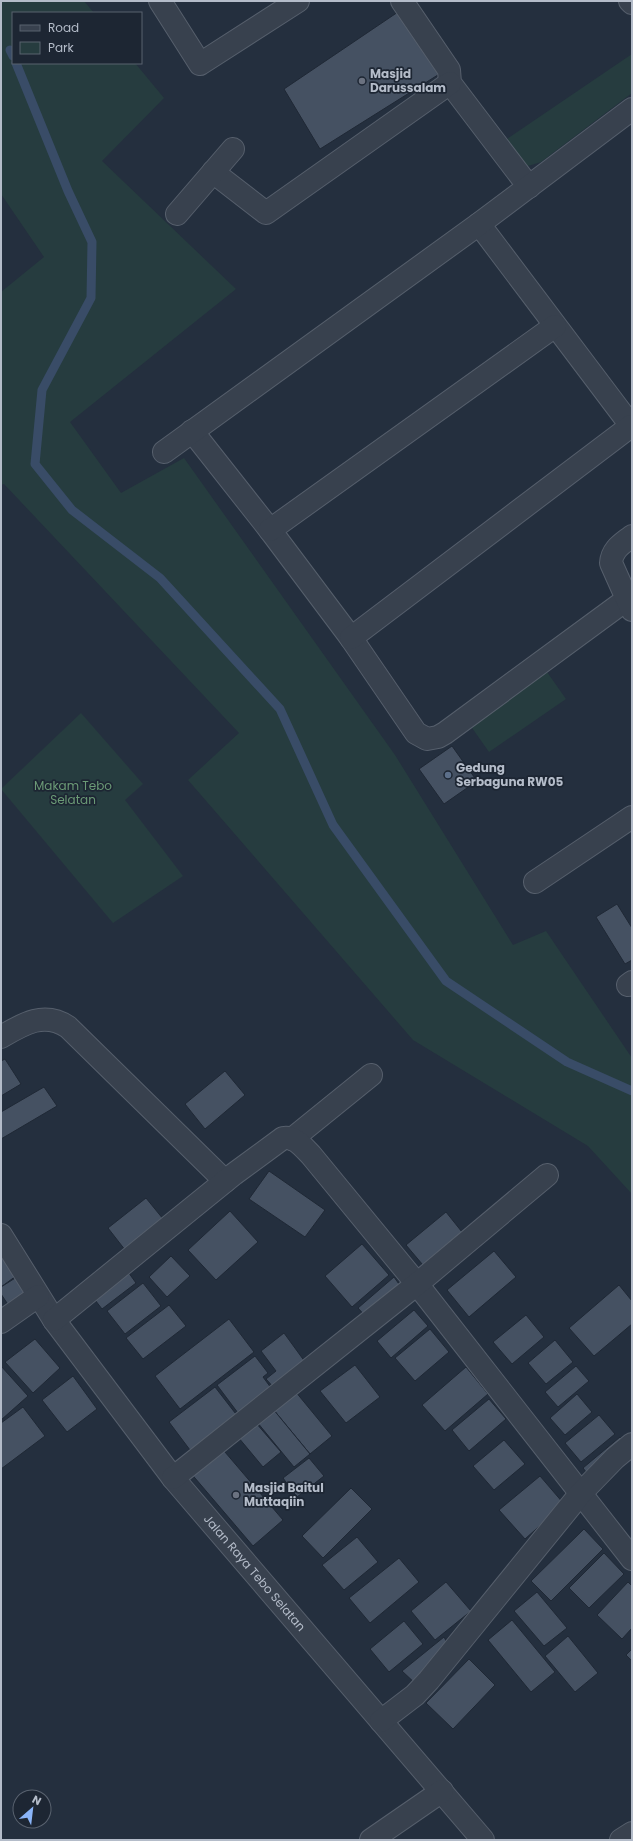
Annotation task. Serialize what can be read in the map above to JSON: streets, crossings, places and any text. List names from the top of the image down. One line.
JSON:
{"streets":{"street":["Jalan Raya Tebo Selatan"]},"parks":["Makam Tebo Selatan"],"places":["Masjid Darussalam","Gedung Serbaguna RW05","Masjid Baitul Muttaqiin"],"legend":["Road","Park"],"north":"top right"}
